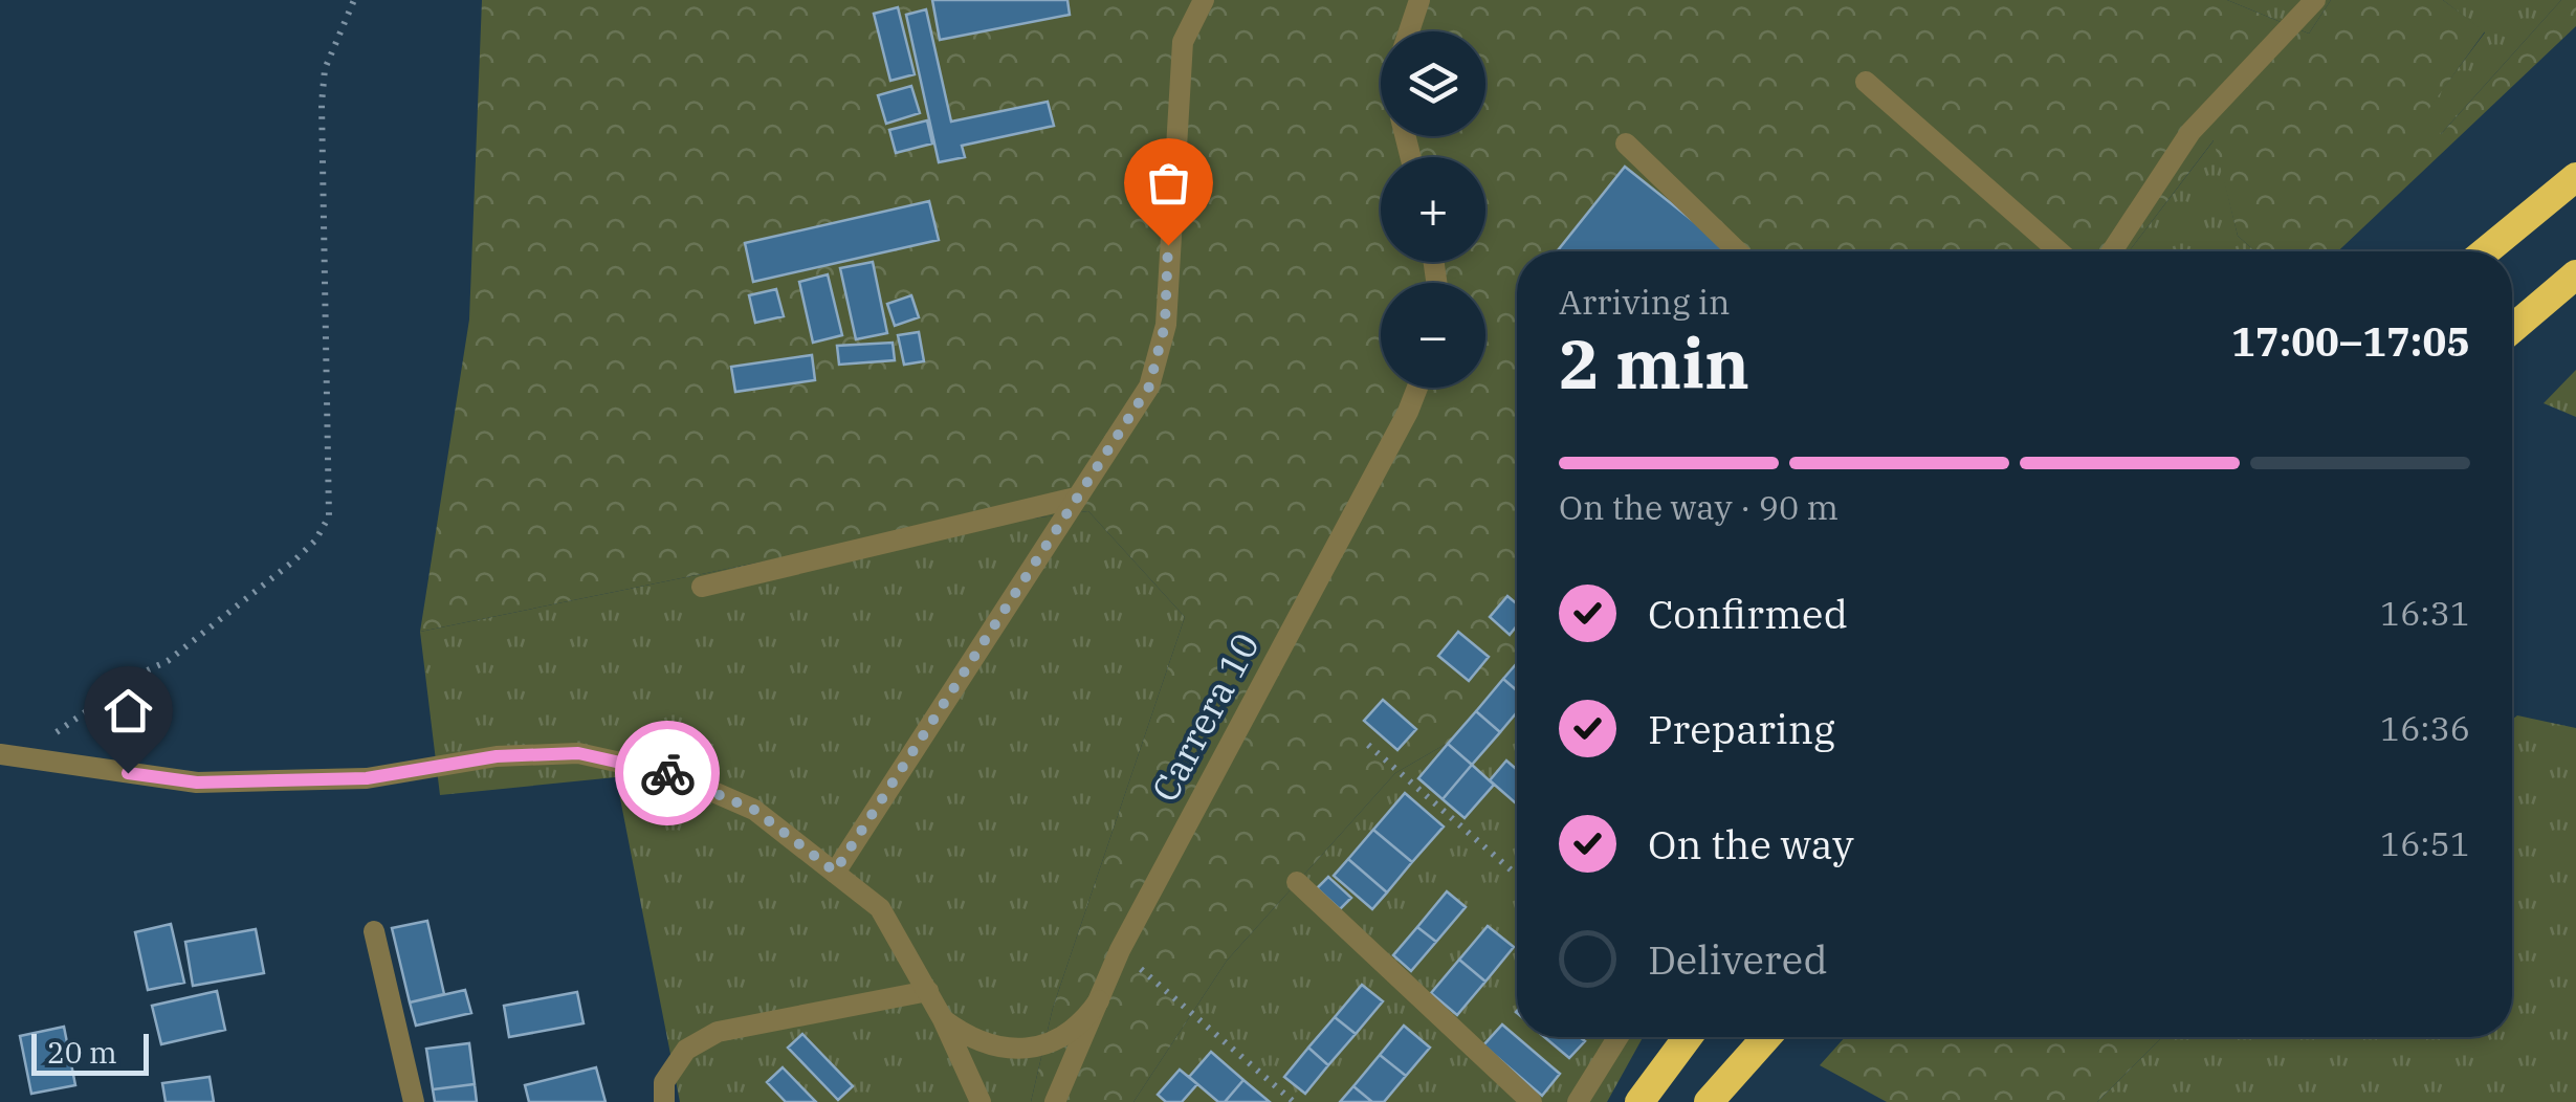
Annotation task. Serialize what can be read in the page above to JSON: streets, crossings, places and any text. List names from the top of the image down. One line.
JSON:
{"streets":{"street":["Carrera 10"]},"scale_bar":"20 m","page":{"map_buttons":["+","−"],"heading":["2 min","Arriving in","17:00–17:05"],"bar":"On the way · 90 m","list":[["Confirmed","16:31"],["Preparing","16:36"],["On the way","16:51"],"Delivered"],"scale":"20 m"}}
